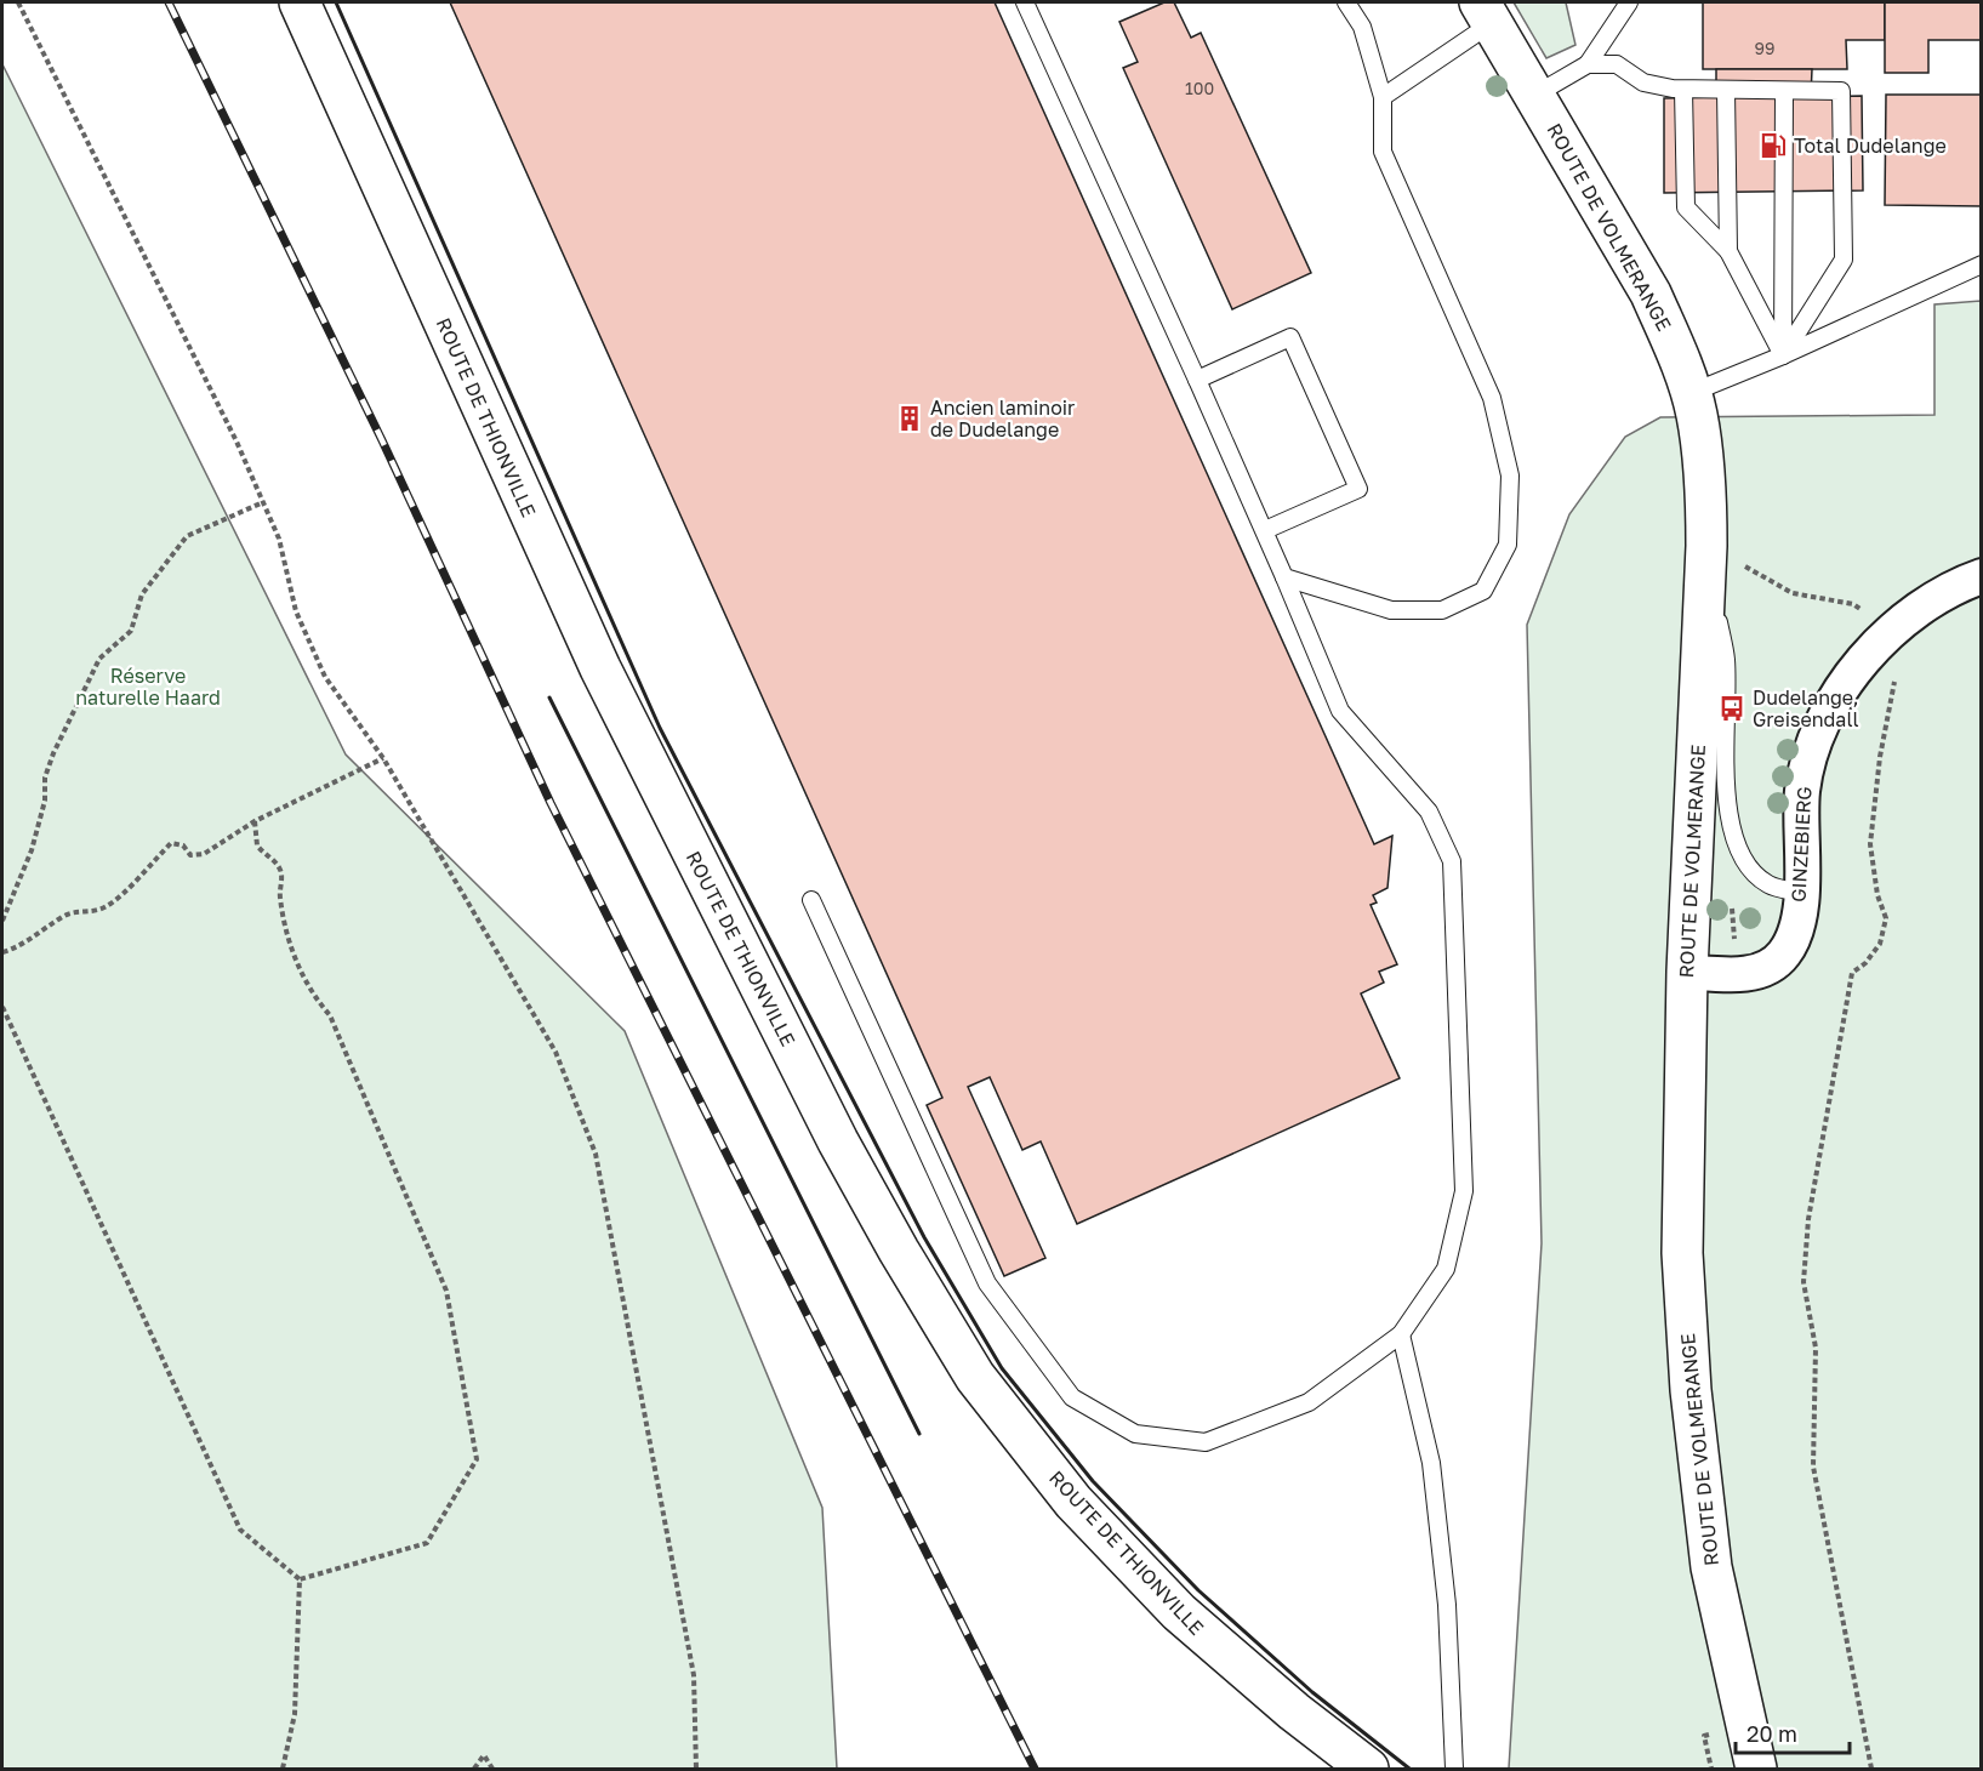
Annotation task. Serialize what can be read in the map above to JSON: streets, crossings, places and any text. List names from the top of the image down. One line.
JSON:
{"streets":{"main road":["ROUTE DE VOLMERANGE","ROUTE DE THIONVILLE"],"street":["GINZEBIERG"]},"crossings":[["ROUTE DE VOLMERANGE","GINZEBIERG"]],"parks":["Réserve naturelle Haard"],"places":{"fuel station":["Total Dudelange"],"building":["Ancien laminoir de Dudelange"],"bus stop":["Dudelange, Greisendall"]},"house_numbers":["99","100"],"scale_bar":"20 m"}
